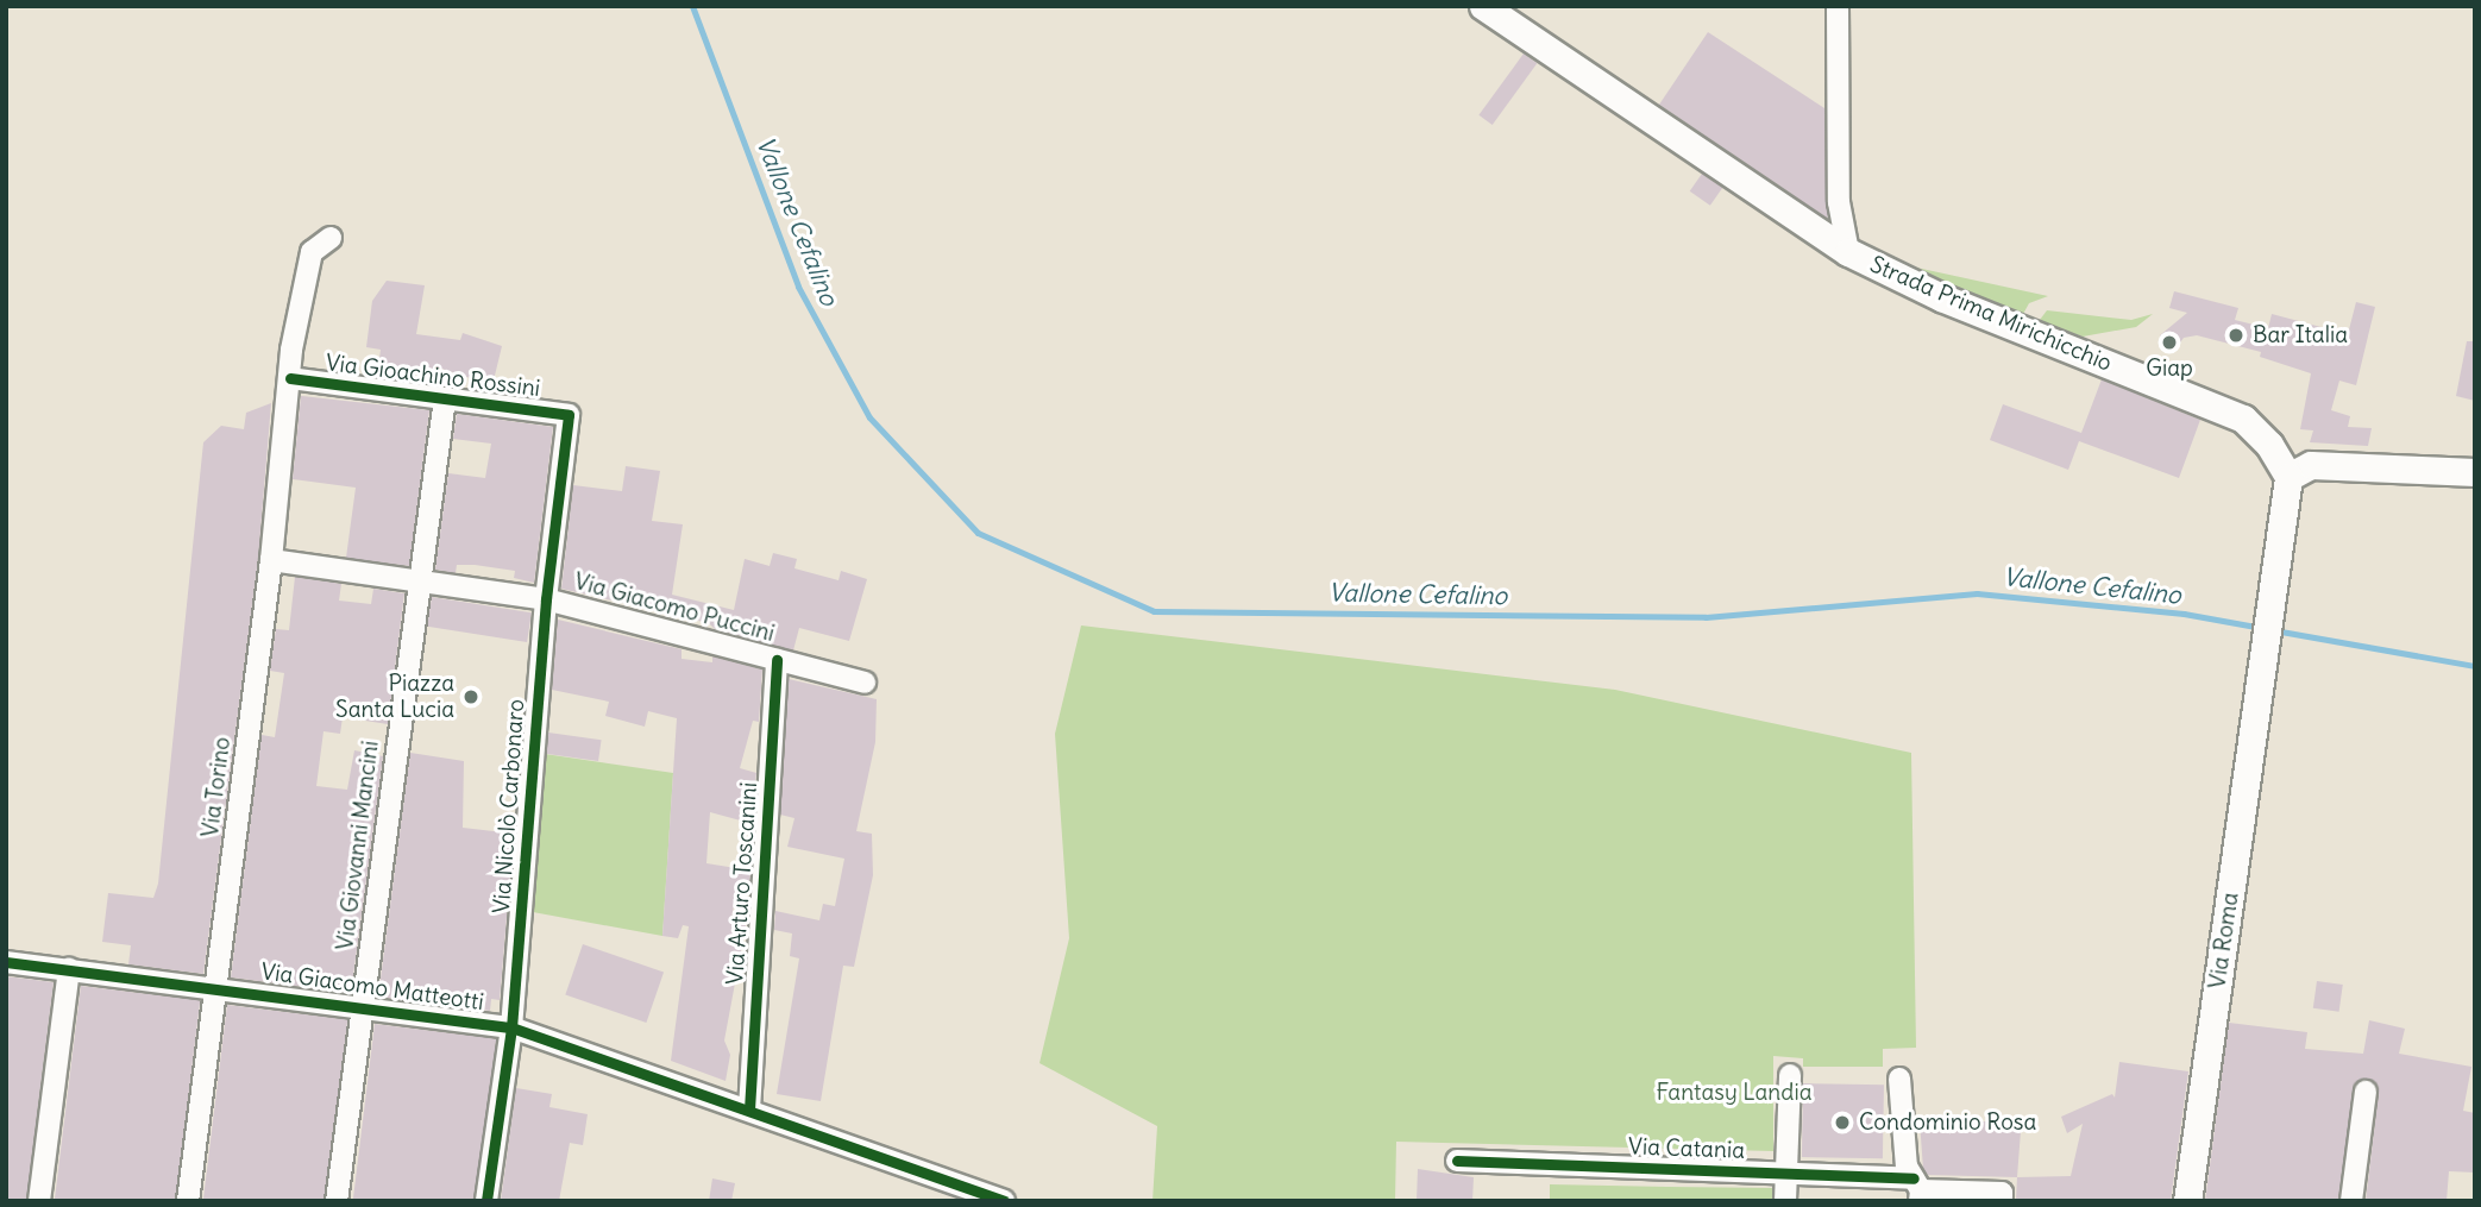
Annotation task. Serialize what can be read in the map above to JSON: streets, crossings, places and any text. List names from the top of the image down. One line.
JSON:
{"streets":{"main road":["Strada Prima Mirichicchio","Via Roma"],"street":["Via Gioachino Rossini","Via Giacomo Puccini","Via Torino","Via Nicolò Carbonaro","Via Giovanni Mancini","Via Arturo Toscanini","Via Giacomo Matteotti","Via Catania"]},"crossings":[["Strada Prima Mirichicchio","Via Roma"],["Via Gioachino Rossini","Via Torino"],["Via Gioachino Rossini","Via Nicolò Carbonaro"],["Via Gioachino Rossini","Via Giovanni Mancini"],["Via Giacomo Puccini","Via Torino"],["Via Giacomo Puccini","Via Nicolò Carbonaro"],["Via Giacomo Puccini","Via Giovanni Mancini"],["Via Giacomo Puccini","Via Arturo Toscanini"],["Via Torino","Via Giacomo Matteotti"],["Via Nicolò Carbonaro","Via Giacomo Matteotti"],["Via Giovanni Mancini","Via Giacomo Matteotti"],["Via Arturo Toscanini","Via Giacomo Matteotti"]],"water":["Vallone Cefalino"],"parks":["Fantasy Landia"],"places":["Bar Italia","Giap","Piazza Santa Lucia","Condominio Rosa"]}
